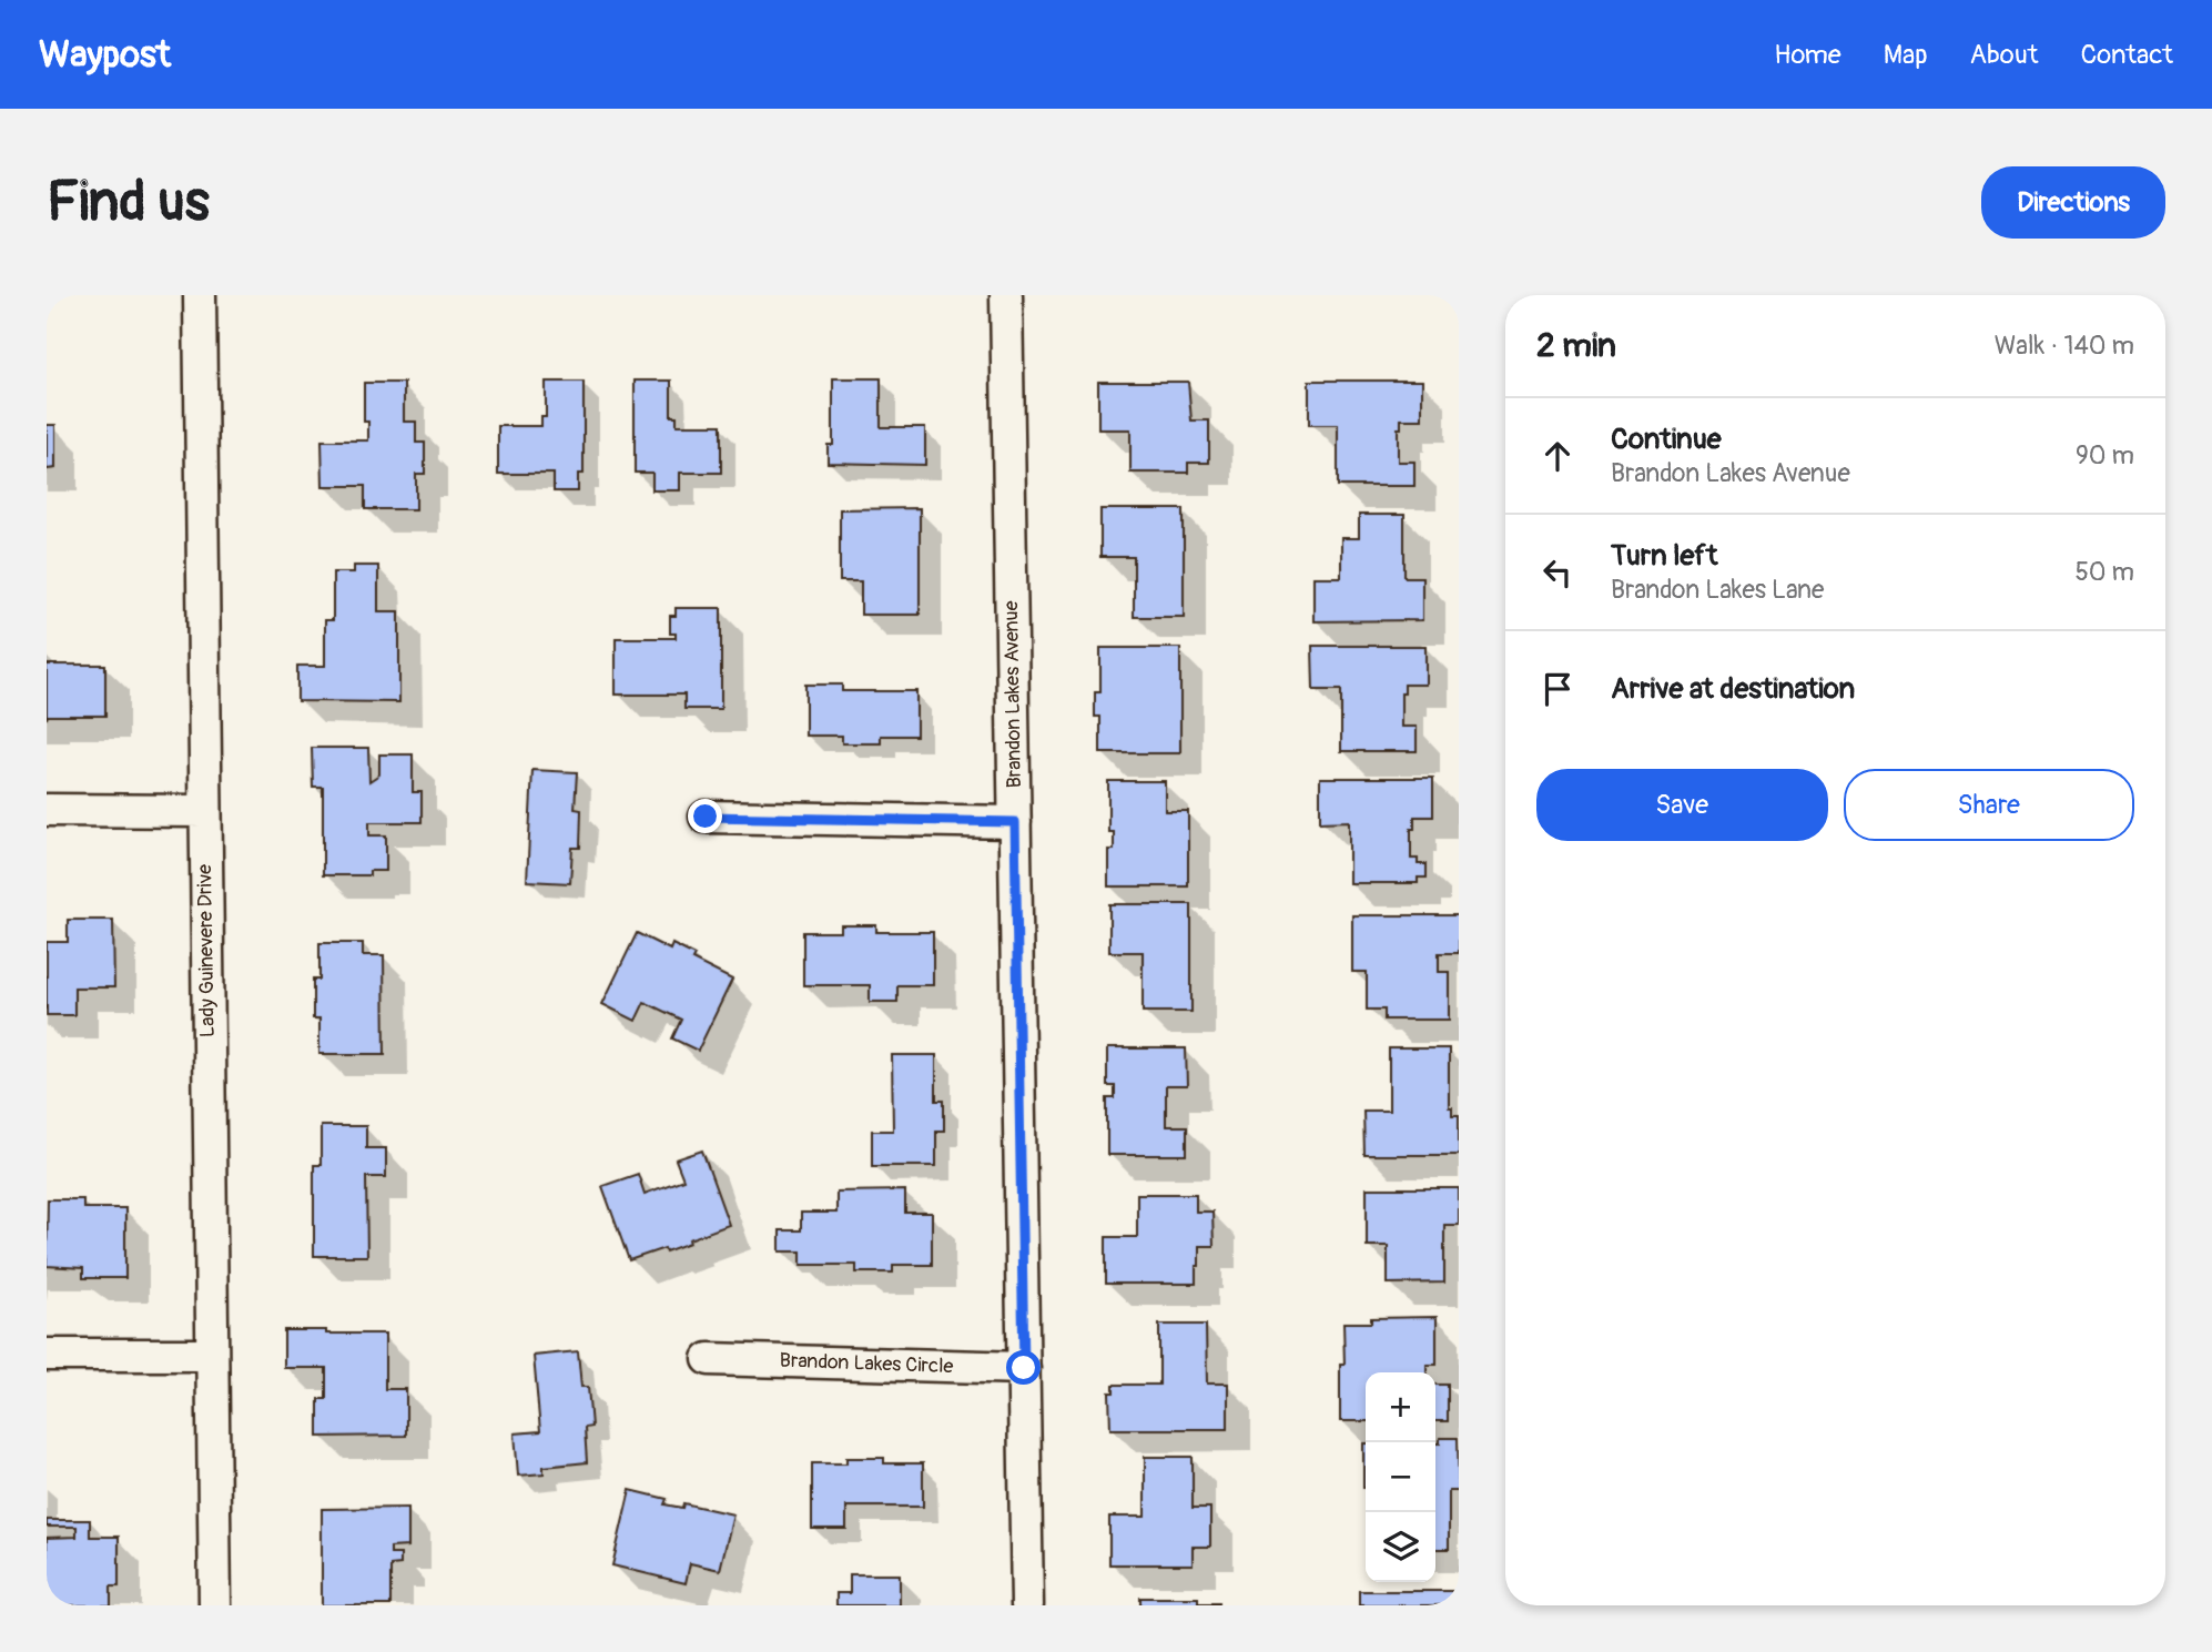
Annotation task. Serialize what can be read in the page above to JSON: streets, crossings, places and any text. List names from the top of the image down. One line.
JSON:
{"streets":{"street":["Brandon Lakes Avenue","Lady Guinevere Drive","Brandon Lakes Circle"]},"crossings":[["Brandon Lakes Avenue","Brandon Lakes Circle"]],"page":{"header":"Waypost","nav":["Home","Map","About","Contact"],"buttons":["Directions",["Save","Share"]],"title":"Find us","heading":["2 min","Walk · 140 m"],"list":[["Continue","Brandon Lakes Avenue","90 m"],["Turn left","Brandon Lakes Lane","50 m"],"Arrive at destination"],"map_buttons":["+","−"]}}
